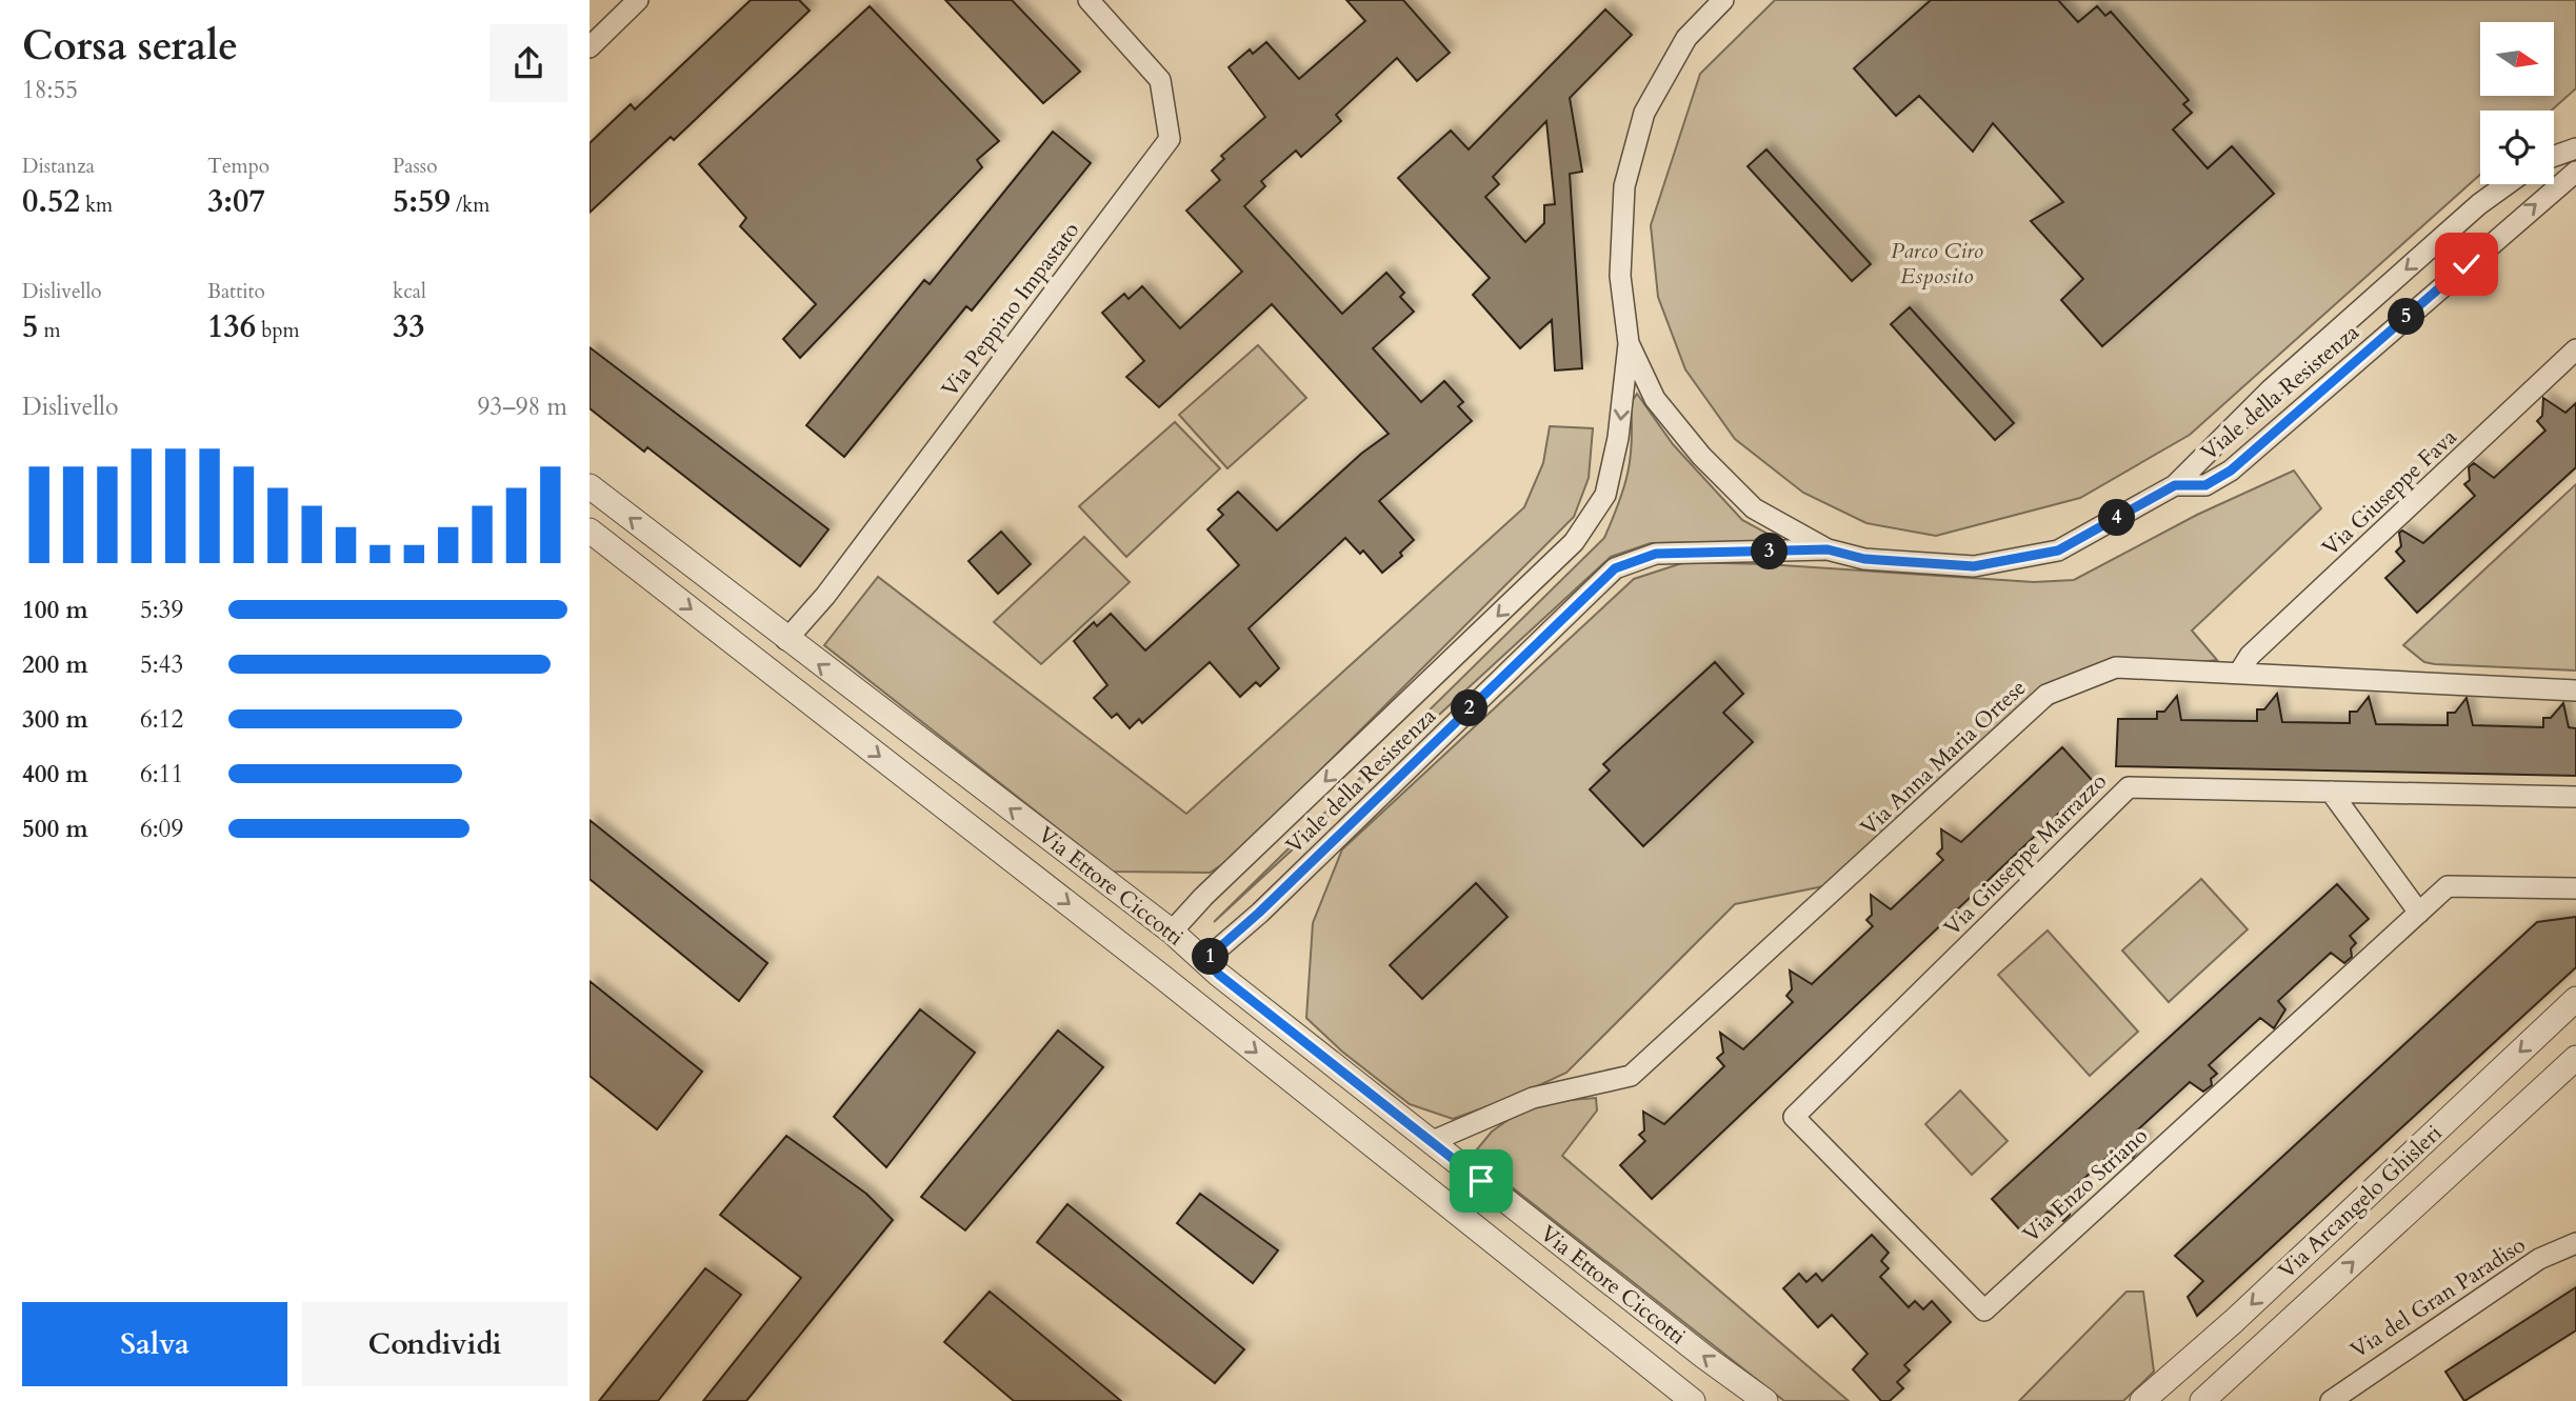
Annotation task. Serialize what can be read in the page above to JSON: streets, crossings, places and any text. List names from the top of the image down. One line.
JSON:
{"streets":{"street":["Via Peppino Impastato","Viale della Resistenza","Via Giuseppe Fava","Via Anna Maria Ortese","Via Giuseppe Marrazzo","Via Ettore Ciccotti","Via Enzo Striano","Via Arcangelo Ghisleri","Via del Gran Paradiso"]},"crossings":[["Via Peppino Impastato","Via Ettore Ciccotti"],["Viale della Resistenza","Via Ettore Ciccotti"],["Via Giuseppe Fava","Via Anna Maria Ortese"],["Via Anna Maria Ortese","Via Ettore Ciccotti"],["Via Giuseppe Marrazzo","Via Enzo Striano"]],"parks":["Parco Ciro Esposito"],"north":"right","page":{"heading":["Corsa serale","18:55"],"stats":[["Distanza","0.52 km"],["Tempo","3:07"],["Passo","5:59 /km"],["Dislivello","5 m"],["Battito","136 bpm"],["kcal","33"]],"pins":["5","4","3","2","1"],"chart":["Dislivello","93–98 m"],"list":[{"name":"100 m","note":"5:39"},{"name":"200 m","note":"5:43"},{"name":"300 m","note":"6:12"},{"name":"400 m","note":"6:11"},{"name":"500 m","note":"6:09"}],"buttons":["Salva","Condividi"]}}
